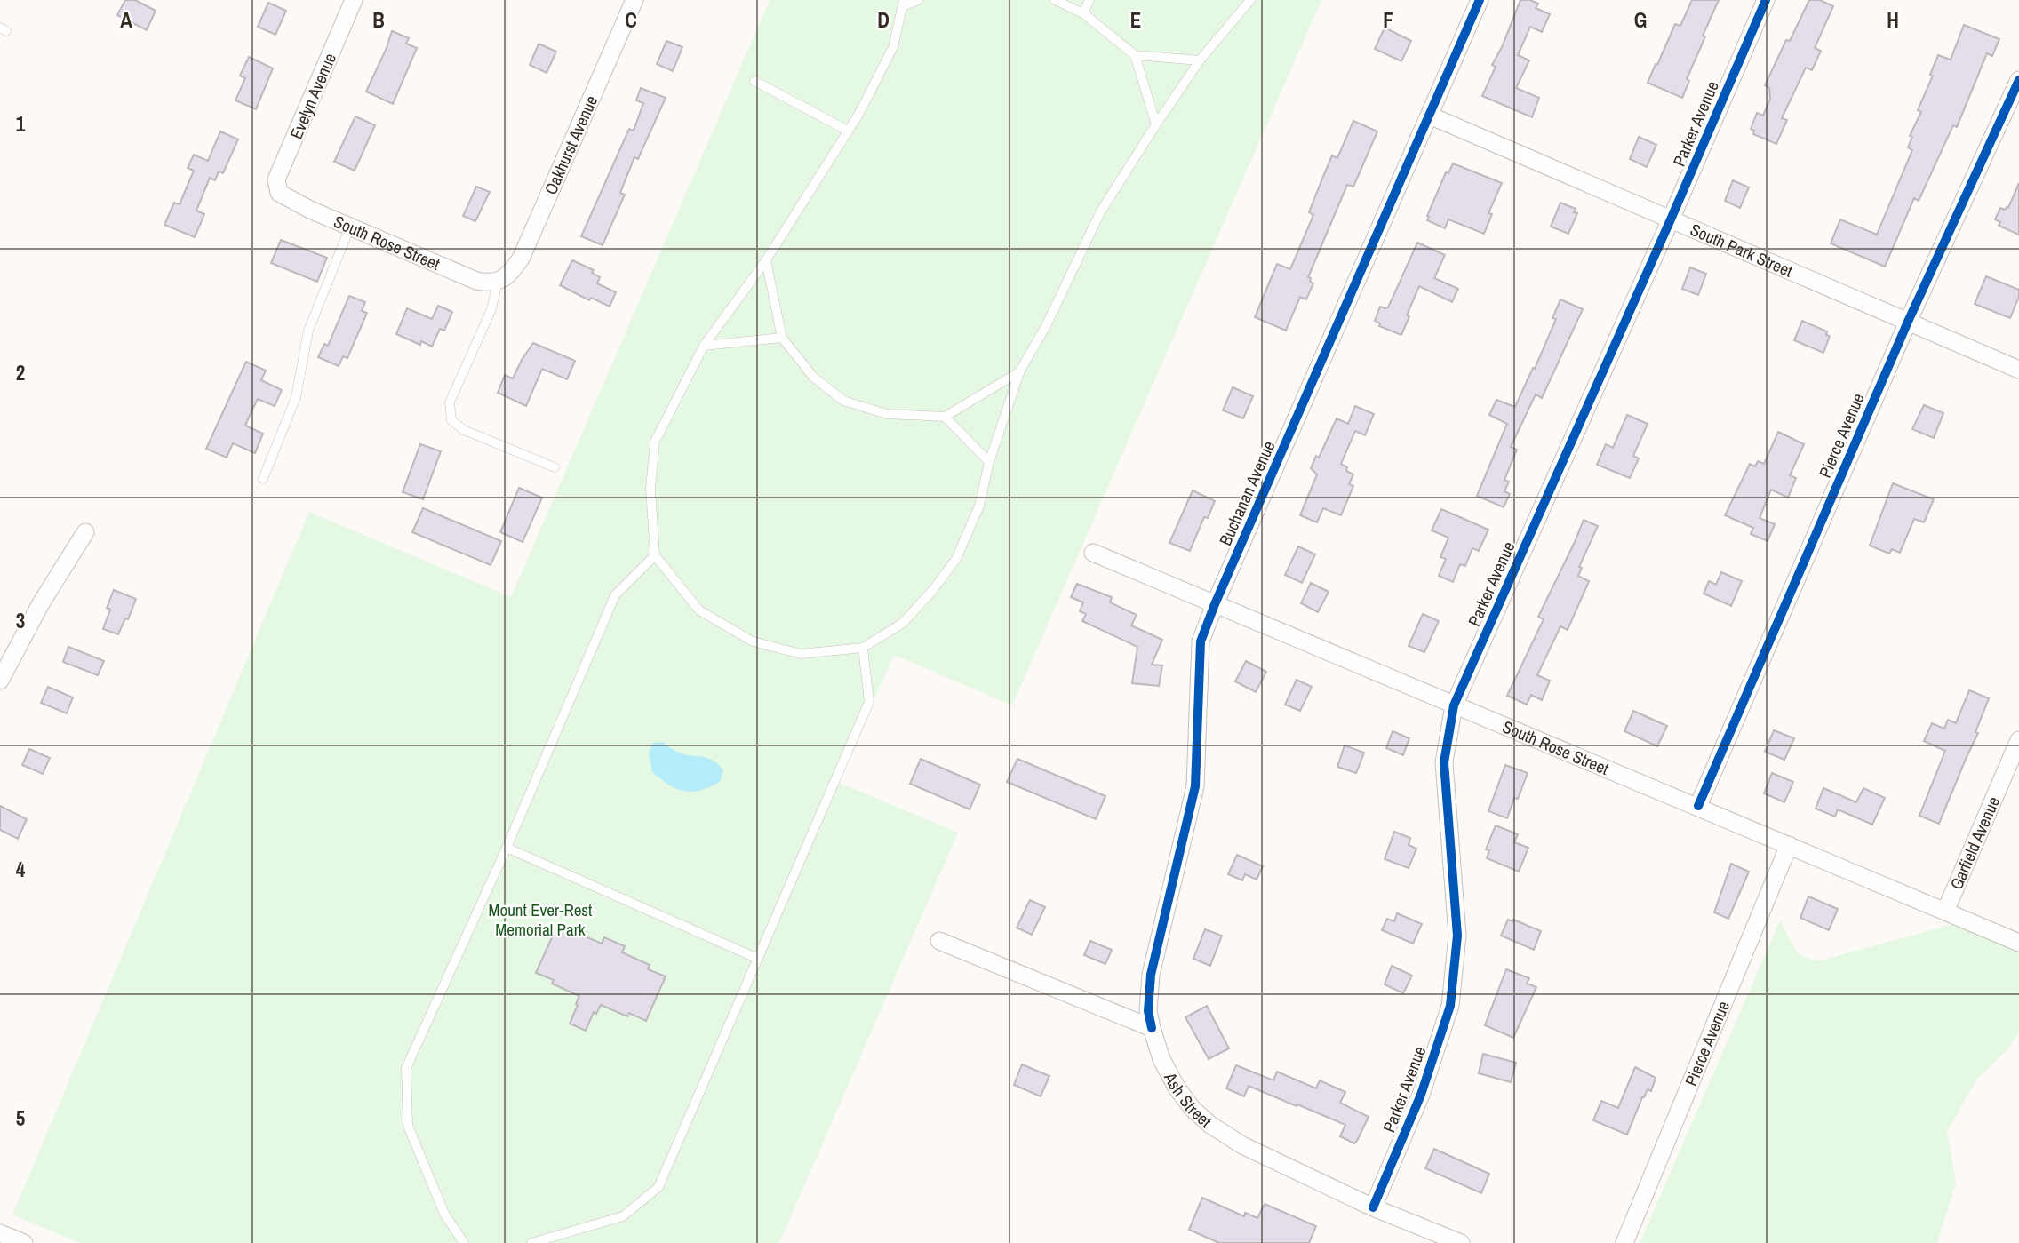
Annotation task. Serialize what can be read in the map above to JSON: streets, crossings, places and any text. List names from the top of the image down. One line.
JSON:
{"streets":{"street":["Evelyn Avenue","Parker Avenue","Oakhurst Avenue","South Rose Street","South Park Street","Pierce Avenue","Buchanan Avenue","Garfield Avenue","Ash Street"]},"crossings":[["Evelyn Avenue","South Rose Street"],["Parker Avenue","South Rose Street"],["Parker Avenue","South Park Street"],["Parker Avenue","Ash Street"],["Oakhurst Avenue","South Rose Street"],["South Rose Street","Pierce Avenue"],["South Rose Street","Buchanan Avenue"],["South Rose Street","Garfield Avenue"],["South Park Street","Pierce Avenue"],["South Park Street","Buchanan Avenue"],["Buchanan Avenue","Ash Street"]],"parks":["Mount Ever-Rest Memorial Park"],"grid":{"columns":["A","B","C","D","E","F","G","H"],"rows":["1","2","3","4","5"]}}
